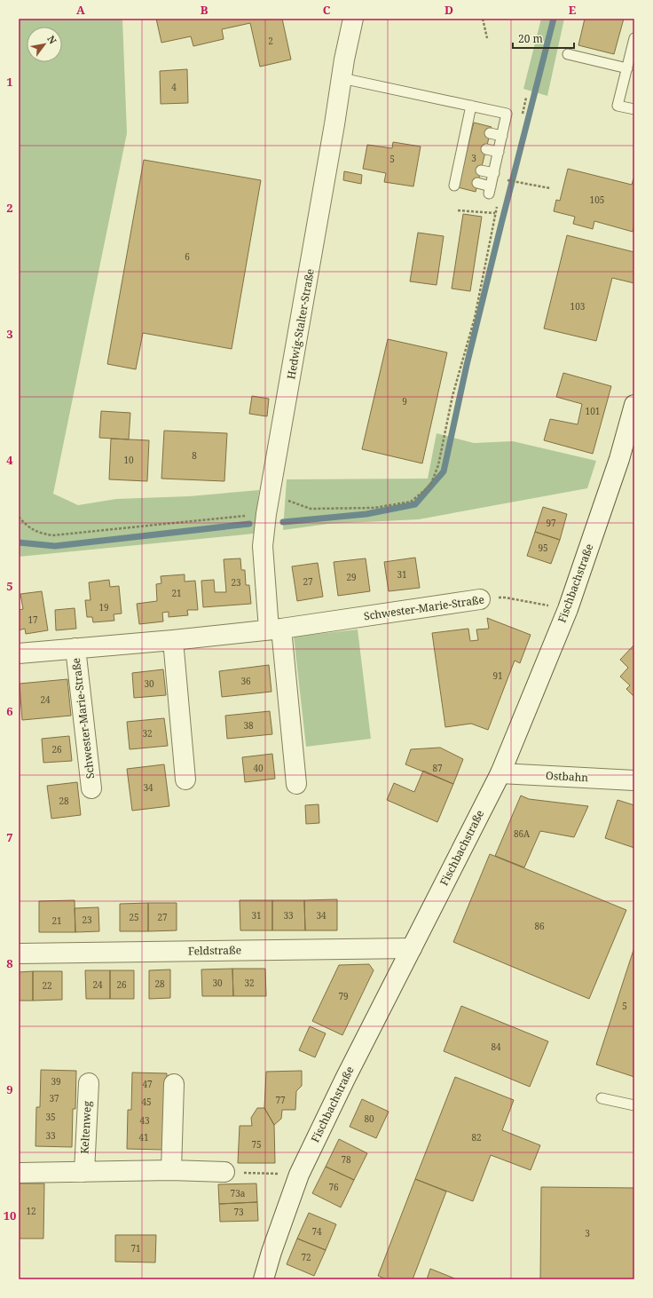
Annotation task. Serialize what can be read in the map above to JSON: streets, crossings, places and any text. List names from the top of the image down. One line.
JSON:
{"streets":{"street":["Hedwig-Stalter-Straße","Fischbachstraße","Schwester-Marie-Straße","Ostbahn","Feldstraße","Keltenweg"]},"crossings":[["Hedwig-Stalter-Straße","Schwester-Marie-Straße"],["Fischbachstraße","Schwester-Marie-Straße"],["Fischbachstraße","Ostbahn"],["Fischbachstraße","Feldstraße"]],"house_numbers":["2","4","3","5","105","6","103","9","101","8","10","97","95","31","29","27","23","21","19","17","91","36","30","24","38","32","26","40","87","34","28","86A","31","33","34","25","27","23","21","86","30","32","28","24","26","22","79","5","84","39","47","37","77","45","35","80","43","33","41","82","75","78","76","73a","12","73","74","3","71","72"],"scale_bar":"20 m","north":"top right","grid":{"columns":["A","B","C","D","E"],"rows":["1","2","3","4","5","6","7","8","9","10"]}}
